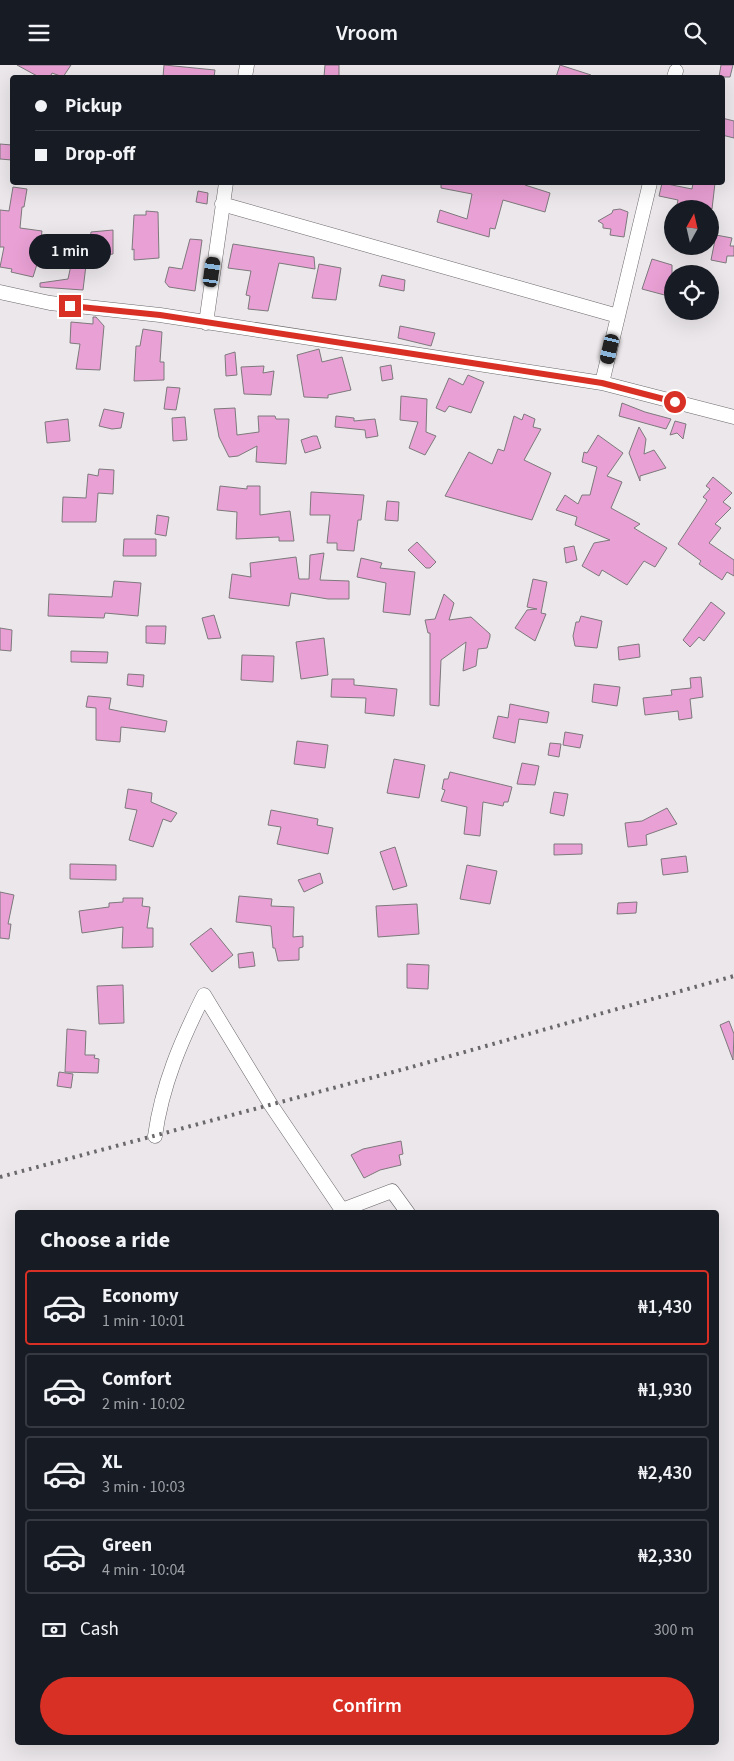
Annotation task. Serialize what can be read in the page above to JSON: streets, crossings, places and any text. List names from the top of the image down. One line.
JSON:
{"north":"top","page":{"header":"Vroom","banner":["Pickup","Drop-off"],"bubble":"1 min","heading":"Choose a ride","list":[{"name":"Economy","note":"1 min · 10:01","value":"₦1,430"},{"name":"Comfort","note":"2 min · 10:02","value":"₦1,930"},{"name":"XL","note":"3 min · 10:03","value":"₦2,430"},{"name":"Green","note":"4 min · 10:04","value":"₦2,330"}],"pay":["Cash","300 m"],"buttons":"Confirm"}}
